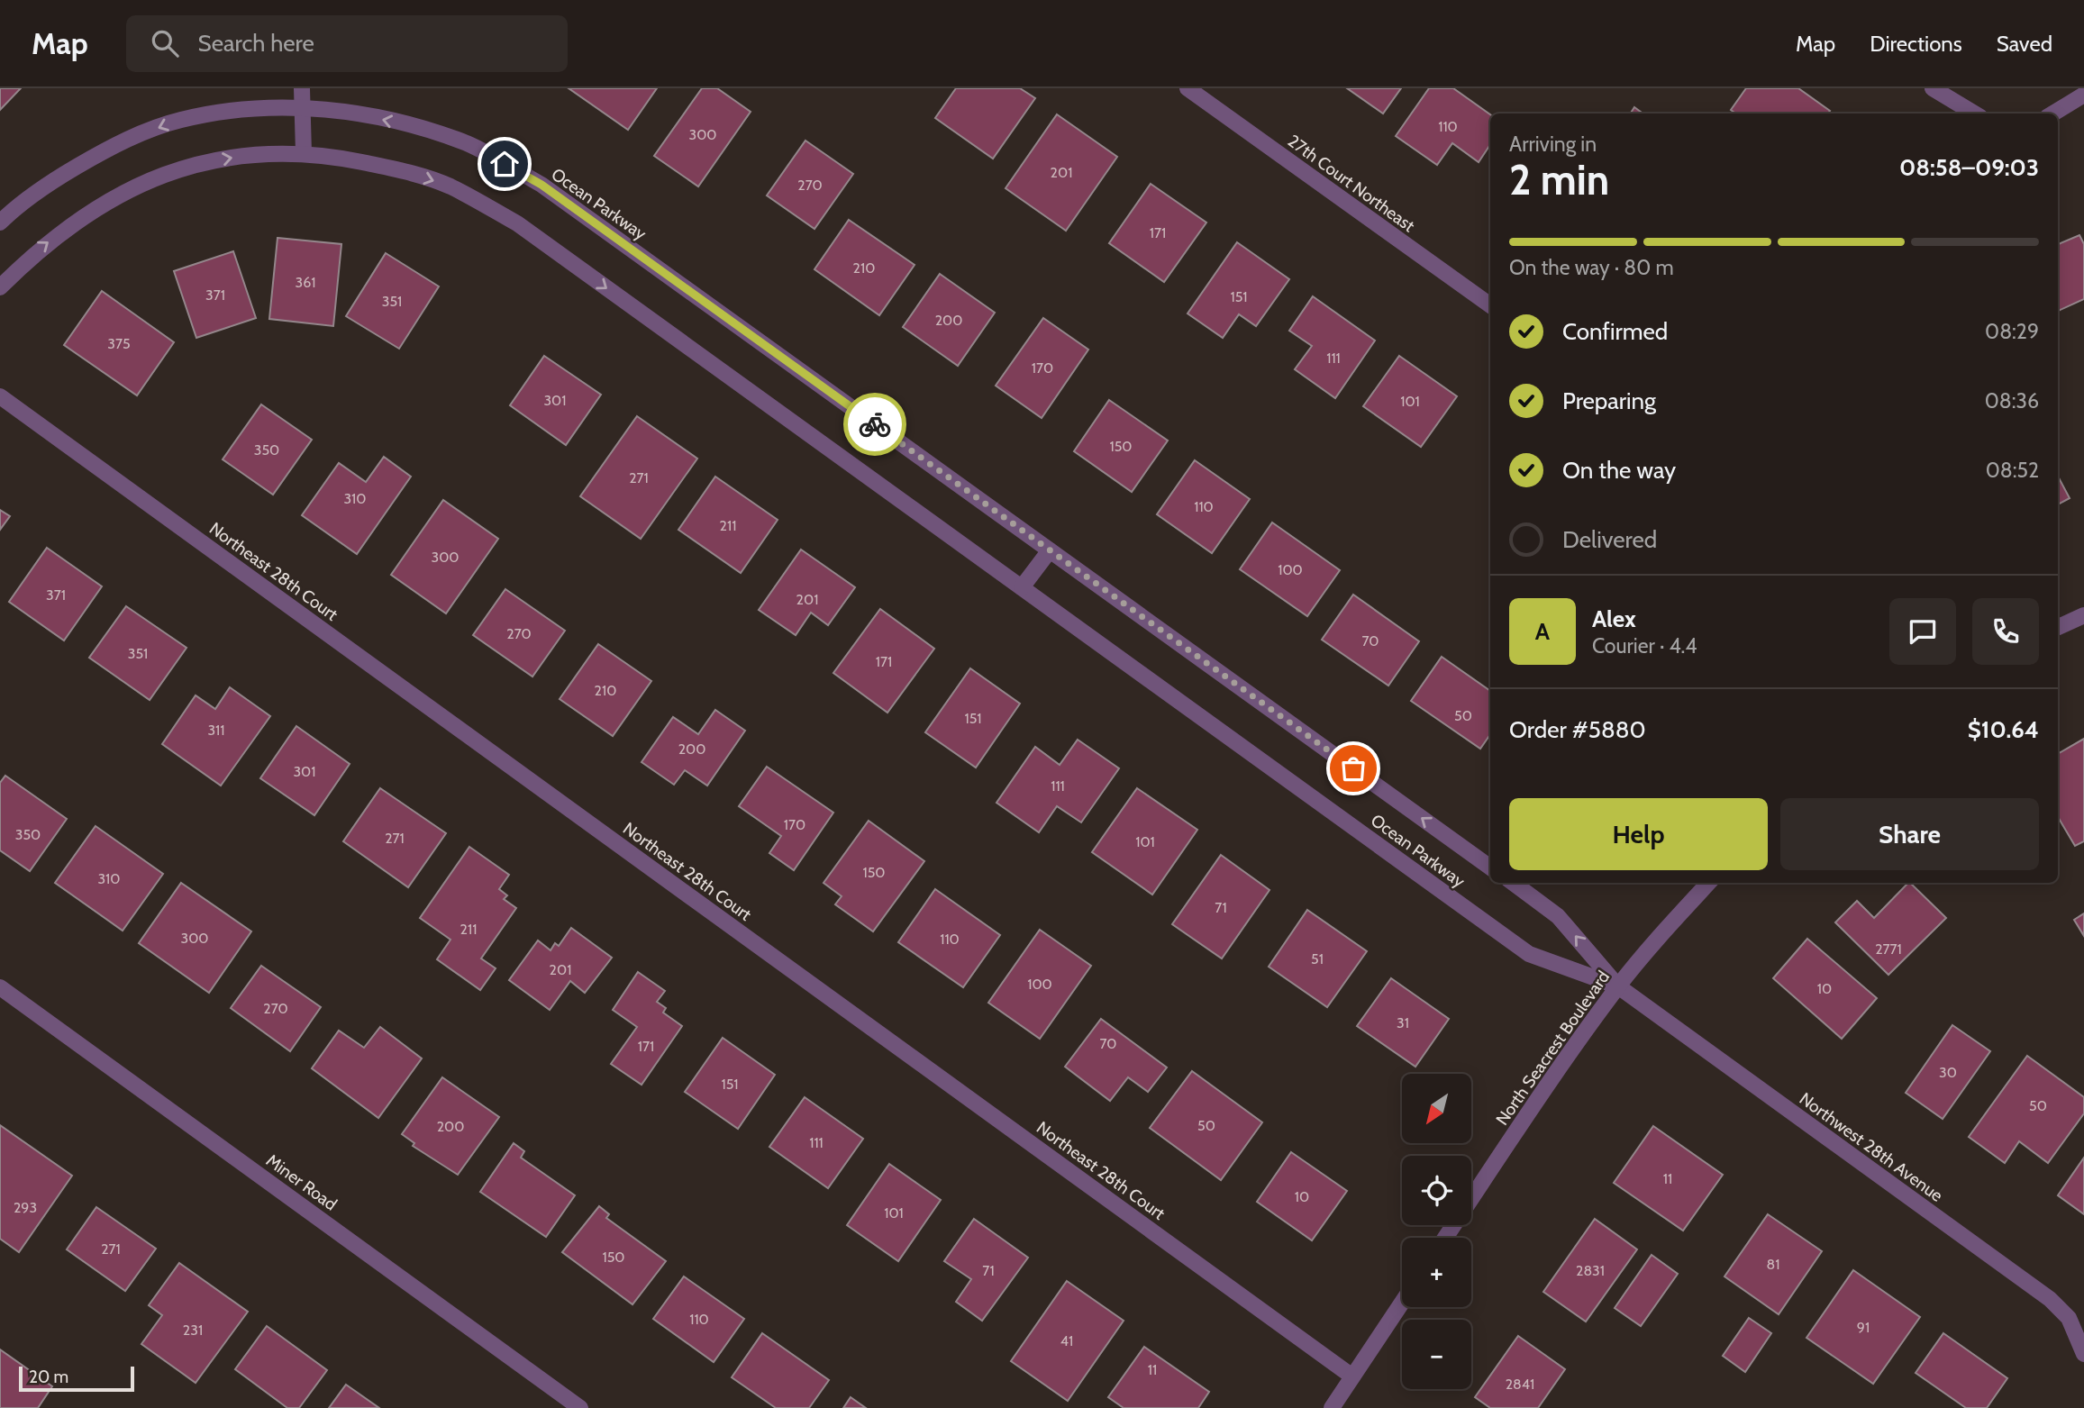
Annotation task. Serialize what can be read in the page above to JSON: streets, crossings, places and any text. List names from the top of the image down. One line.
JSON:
{"streets":{"street":["27th Court Northeast","Ocean Parkway","Northeast 28th Court","North Seacrest Boulevard","Northwest 28th Avenue","Miner Road"]},"crossings":[["Ocean Parkway","North Seacrest Boulevard"],["Ocean Parkway","Northwest 28th Avenue"],["North Seacrest Boulevard","Northwest 28th Avenue"]],"house_numbers":["110","300","201","270","171","210","361","371","151","351","200","375","111","170","301","101","150","350","271","310","110","211","300","100","371","201","270","70","351","171","210","50","151","311","200","301","111","170","350","271","101","150","310","71","211","300","110","2771","51","201","100","10","270","31","70","171","30","151","50","50","200","111","11","10","293","101","271","150","81","71","2831","110","91","231","41","11","2841"],"scale_bar":"20 m","north":"bottom left","page":{"header":"Map","search":"Search here","nav":["Map","Directions","Saved"],"heading":["2 min","Arriving in","08:58–09:03"],"panel":["Alex","Courier · 4.4","Order #5880","$10.64"],"bar":"On the way · 80 m","list":[["Confirmed","08:29"],["Preparing","08:36"],["On the way","08:52"],"Delivered"],"round":"A","buttons":["Help","Share"],"map_buttons":["+","−"],"scale":"20 m"}}
